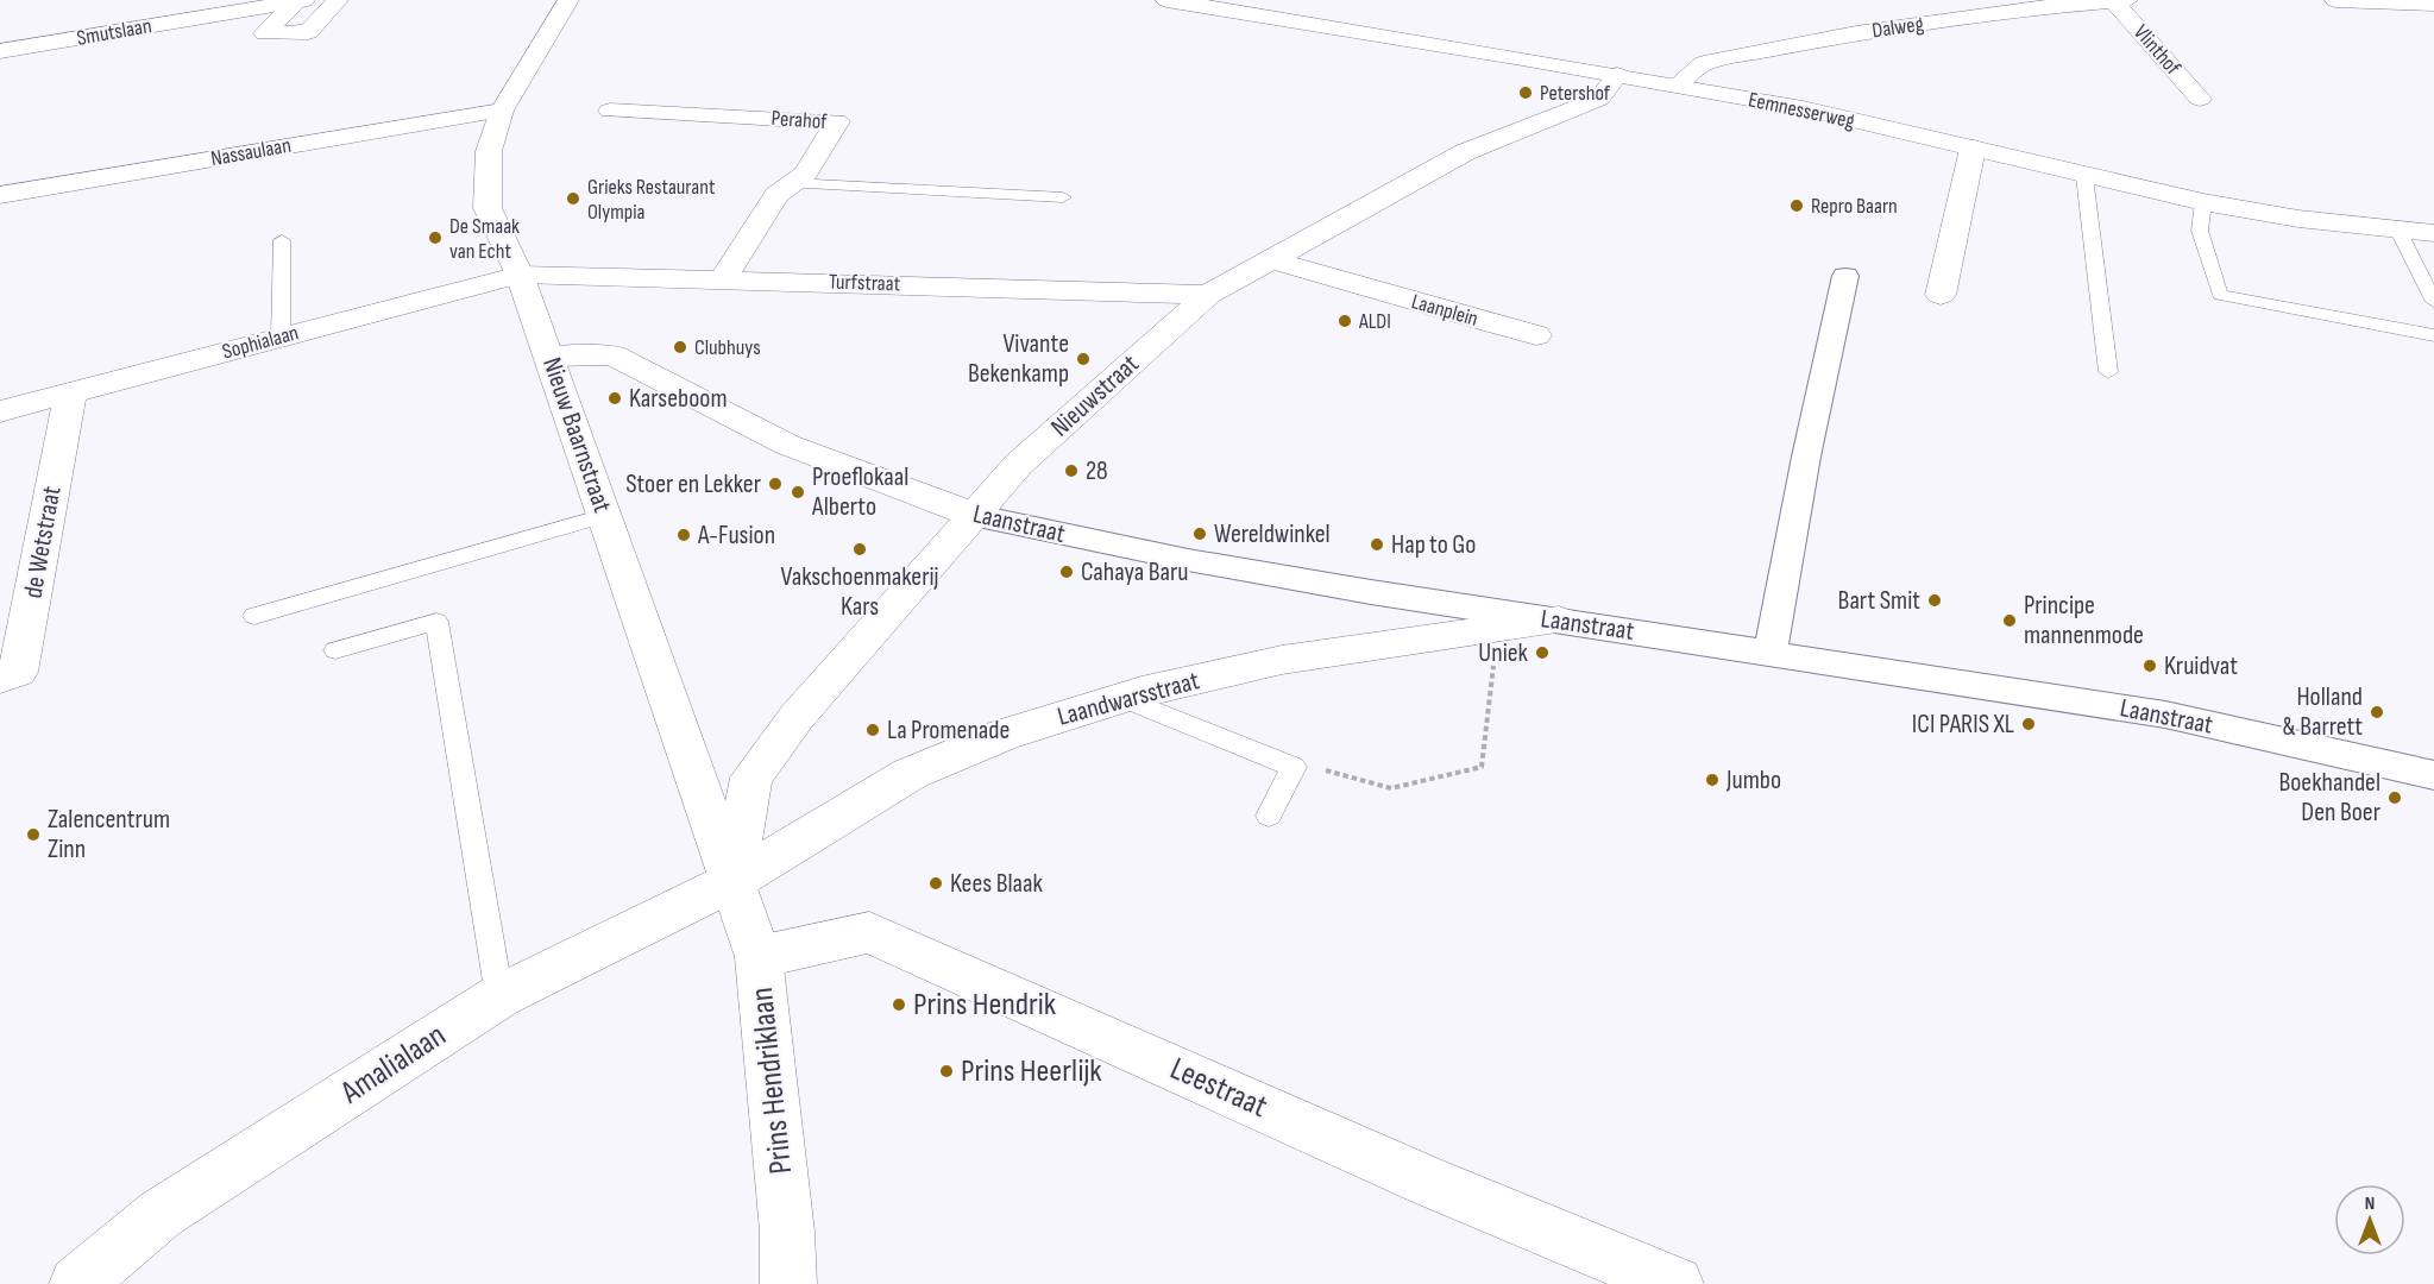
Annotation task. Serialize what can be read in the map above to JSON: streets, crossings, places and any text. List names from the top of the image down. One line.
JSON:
{"streets":{"street":["Dalweg","Smutslaan","Vlinthof","Eemnesserweg","Perahof","Nassaulaan","Turfstraat","Laanplein","Sophialaan","Nieuwstraat","Nieuw Baarnstraat","Laanstraat","de Wetstraat","Laandwarsstraat","Amalialaan","Prins Hendriklaan","Leestraat"]},"crossings":[["Dalweg","Vlinthof"],["Dalweg","Eemnesserweg"],["Eemnesserweg","Nieuwstraat"],["Perahof","Turfstraat"],["Nassaulaan","Nieuw Baarnstraat"],["Turfstraat","Sophialaan"],["Turfstraat","Nieuwstraat"],["Turfstraat","Nieuw Baarnstraat"],["Laanplein","Nieuwstraat"],["Sophialaan","Nieuw Baarnstraat"],["Sophialaan","de Wetstraat"],["Nieuwstraat","Nieuw Baarnstraat"],["Nieuwstraat","Laanstraat"],["Nieuwstraat","Laandwarsstraat"],["Nieuwstraat","Amalialaan"],["Nieuwstraat","Prins Hendriklaan"],["Nieuw Baarnstraat","Laanstraat"],["Nieuw Baarnstraat","Laandwarsstraat"],["Nieuw Baarnstraat","Amalialaan"],["Nieuw Baarnstraat","Prins Hendriklaan"],["Laanstraat","Laandwarsstraat"],["Laandwarsstraat","Amalialaan"],["Laandwarsstraat","Prins Hendriklaan"],["Amalialaan","Prins Hendriklaan"],["Prins Hendriklaan","Leestraat"]],"places":["Petershof","Grieks Restaurant Olympia","Repro Baarn","De Smaak van Echt","ALDI","Clubhuys","Vivante Bekenkamp","Karseboom","28","Stoer en Lekker","Proeflokaal Alberto","Wereldwinkel","A-Fusion","Hap to Go","Vakschoenmakerij Kars","Cahaya Baru","Bart Smit","Principe mannenmode","Uniek","Kruidvat","Holland & Barrett","ICI PARIS XL","La Promenade","Jumbo","Boekhandel Den Boer","Zalencentrum Zinn","Kees Blaak","Prins Hendrik","Prins Heerlijk"],"north":"top"}
